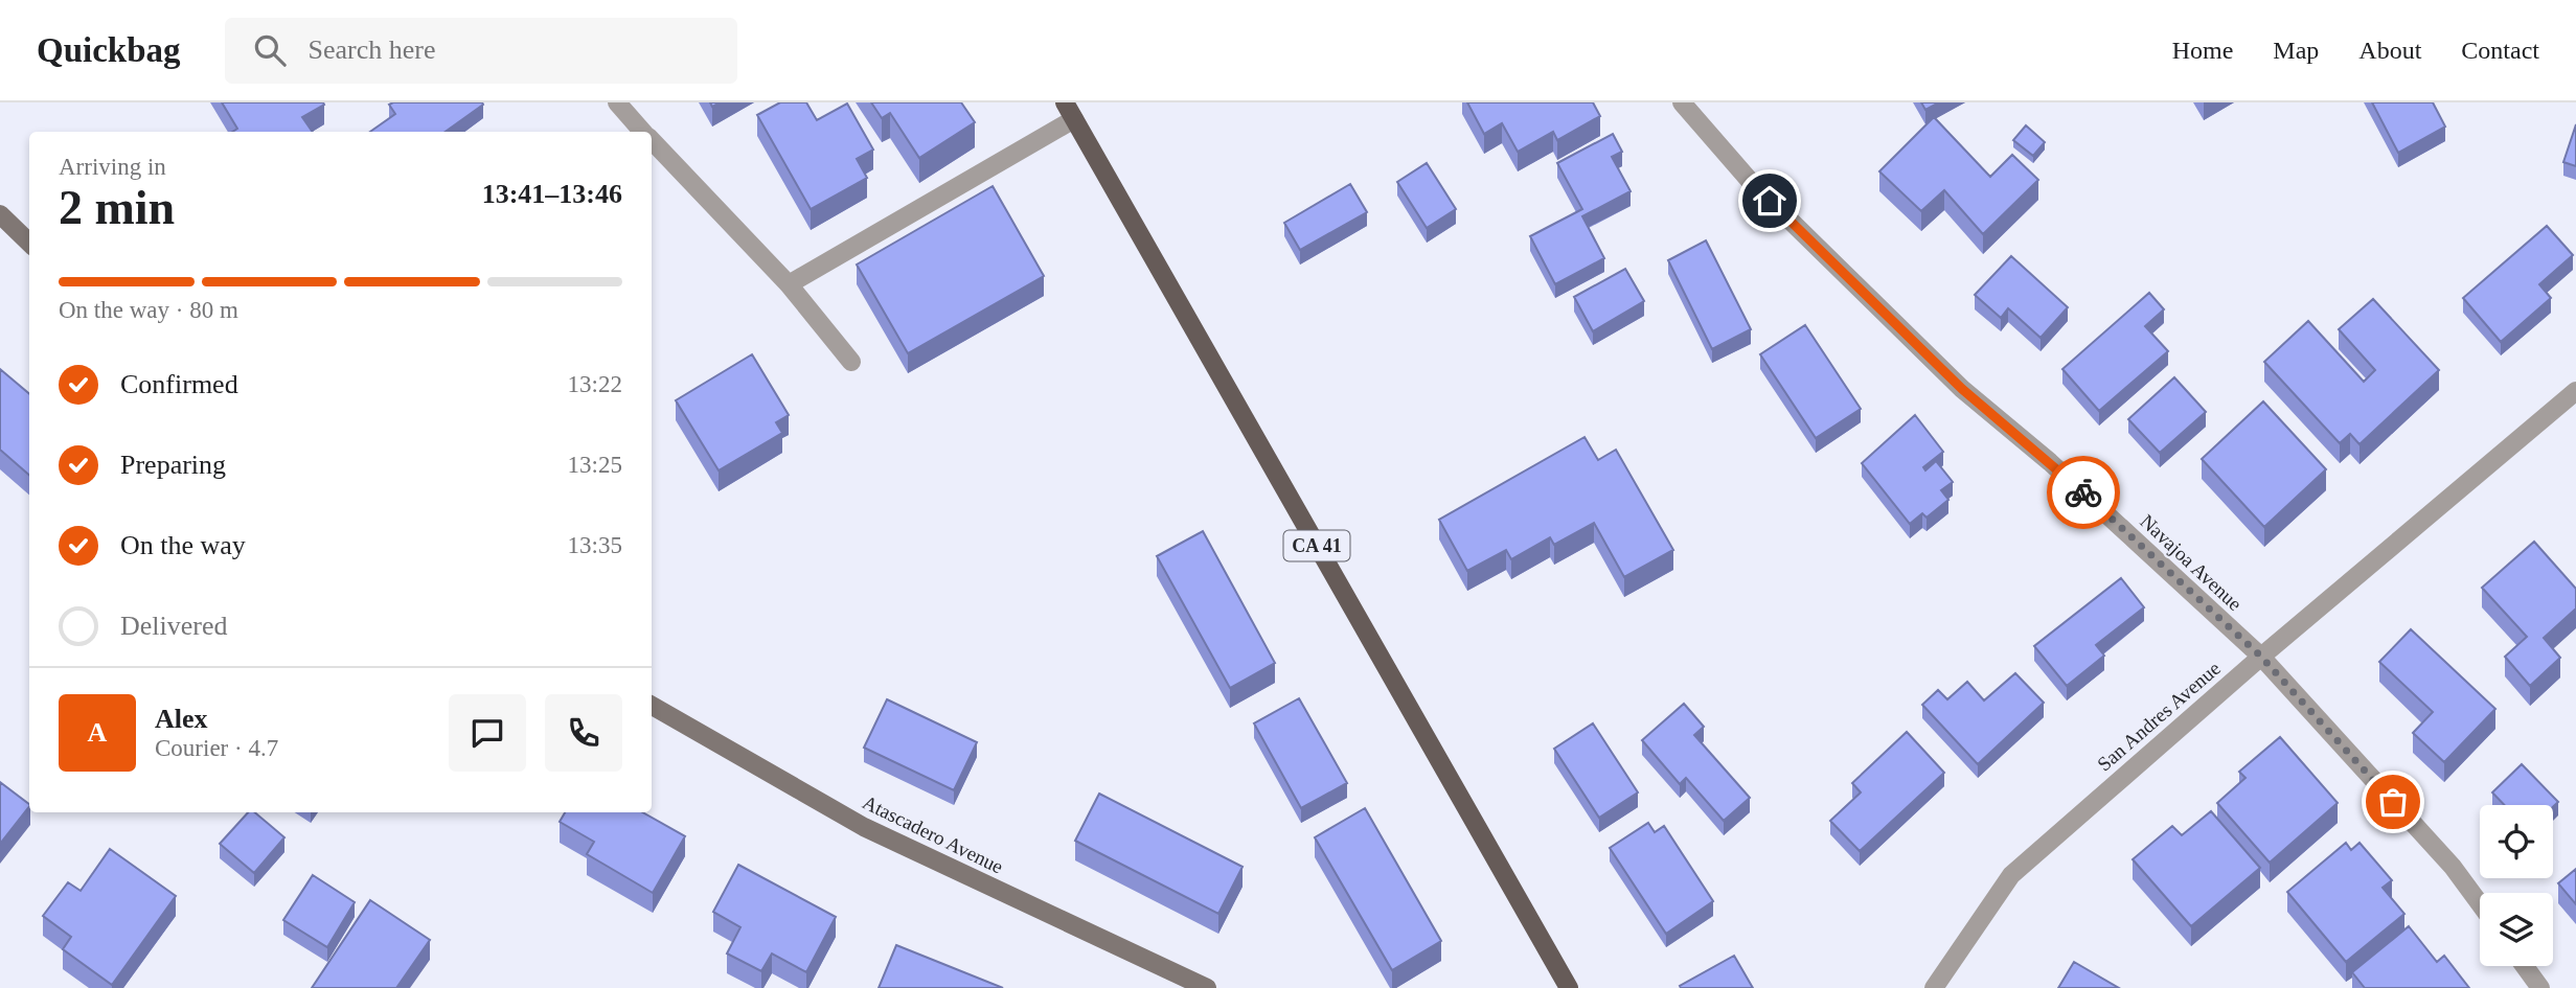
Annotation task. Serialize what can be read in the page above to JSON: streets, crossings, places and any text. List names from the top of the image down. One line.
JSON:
{"streets":{"main road":["CA 41","Atascadero Avenue"],"street":["Navajoa Avenue","San Andres Avenue"]},"crossings":[["Navajoa Avenue","San Andres Avenue"]],"page":{"header":"Quickbag","search":"Search here","nav":["Home","Map","About","Contact"],"heading":["2 min","Arriving in","13:41–13:46"],"panel":["Alex","Courier · 4.7"],"bar":"On the way · 80 m","list":[["Confirmed","13:22"],["Preparing","13:25"],["On the way","13:35"],"Delivered"],"round":"A"}}
